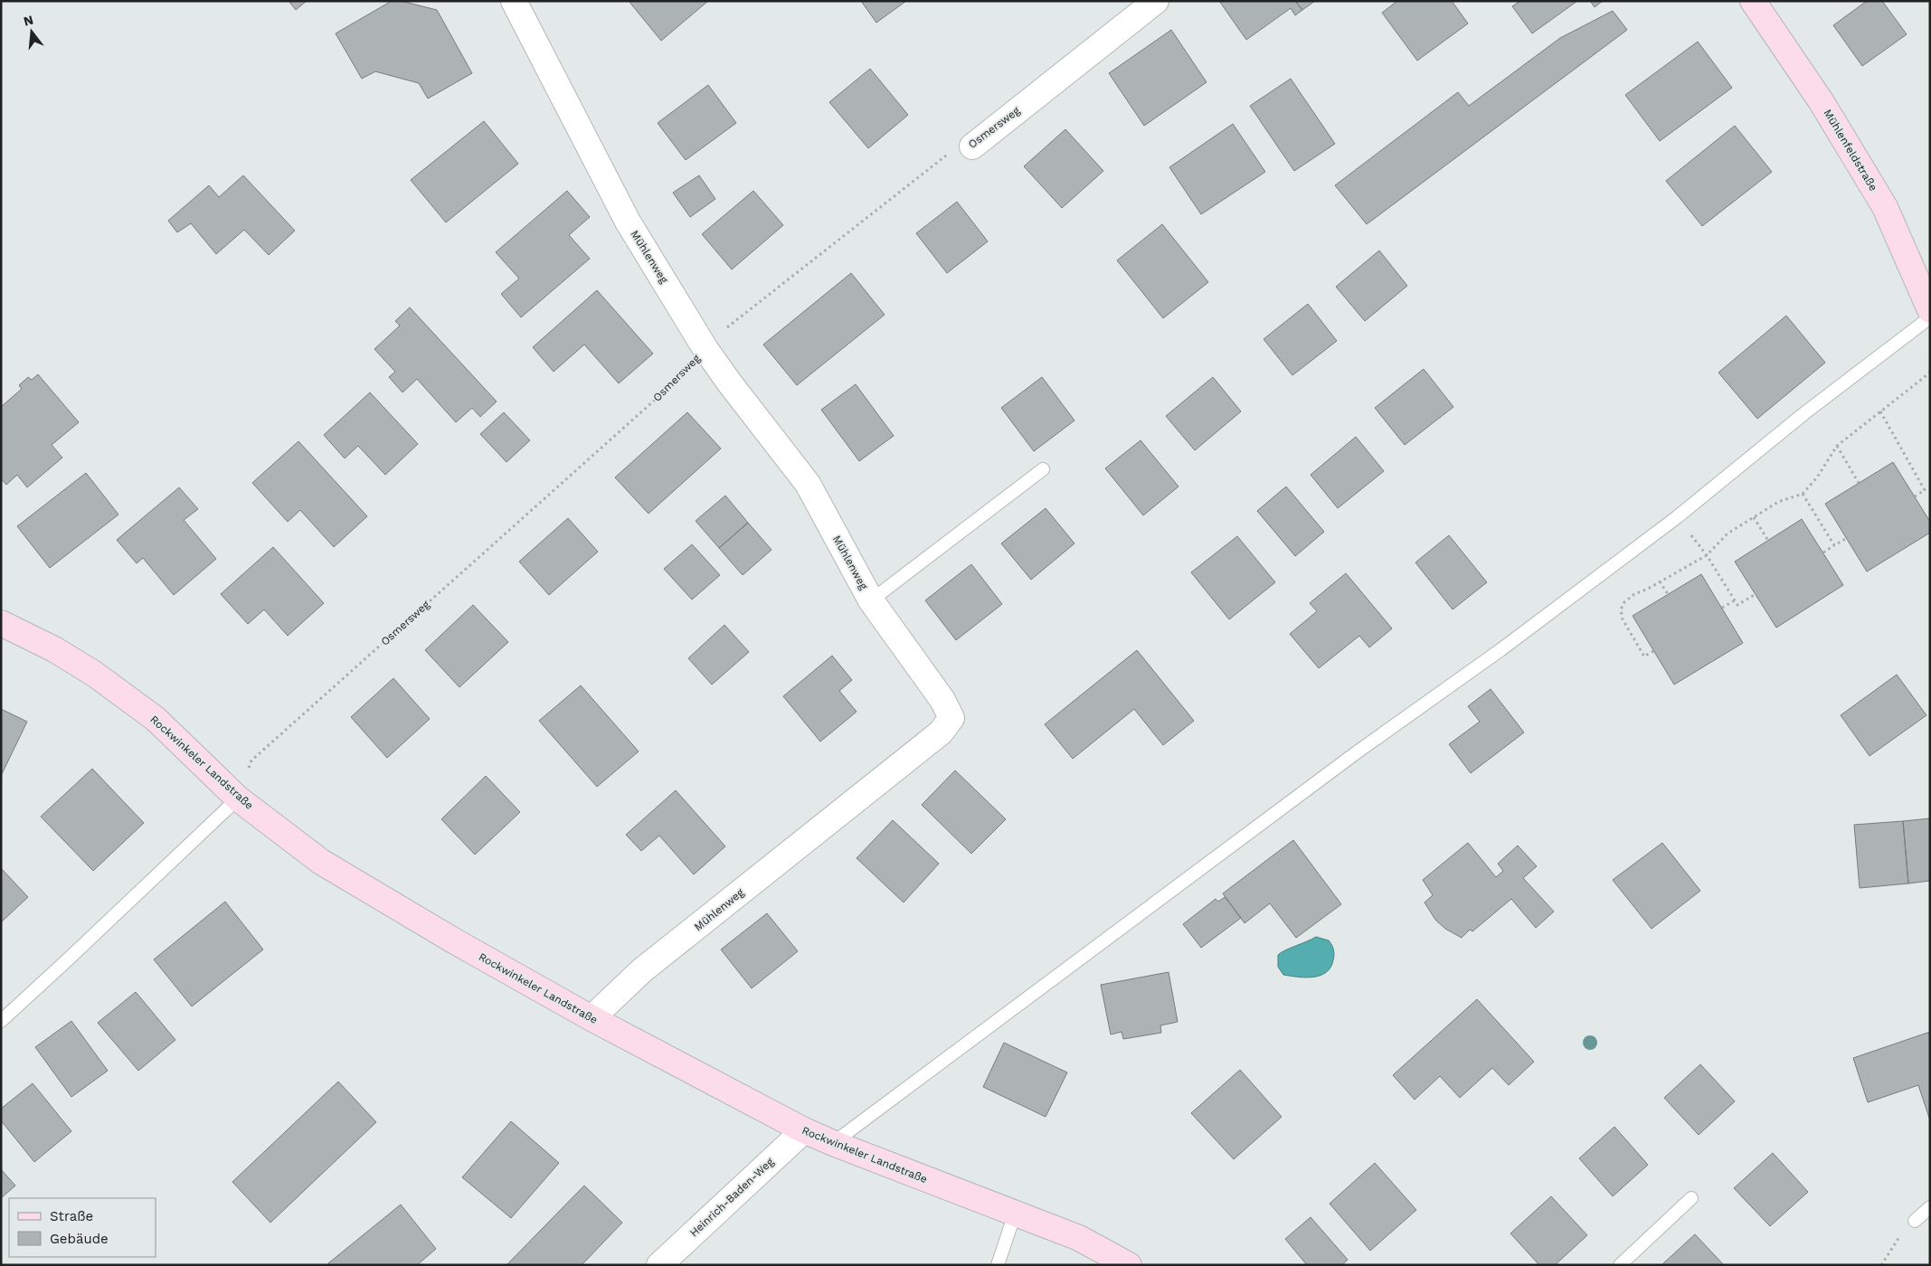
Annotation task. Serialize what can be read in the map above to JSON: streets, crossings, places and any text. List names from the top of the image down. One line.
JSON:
{"streets":{"main road":["Mühlenfeldstraße","Rockwinkeler Landstraße"],"street":["Osmersweg","Mühlenweg","Heinrich-Baden-Weg"]},"crossings":[["Osmersweg","Mühlenweg"],["Osmersweg","Rockwinkeler Landstraße"],["Mühlenweg","Rockwinkeler Landstraße"],["Rockwinkeler Landstraße","Heinrich-Baden-Weg"]],"legend":["Straße","Gebäude"],"north":"top"}
